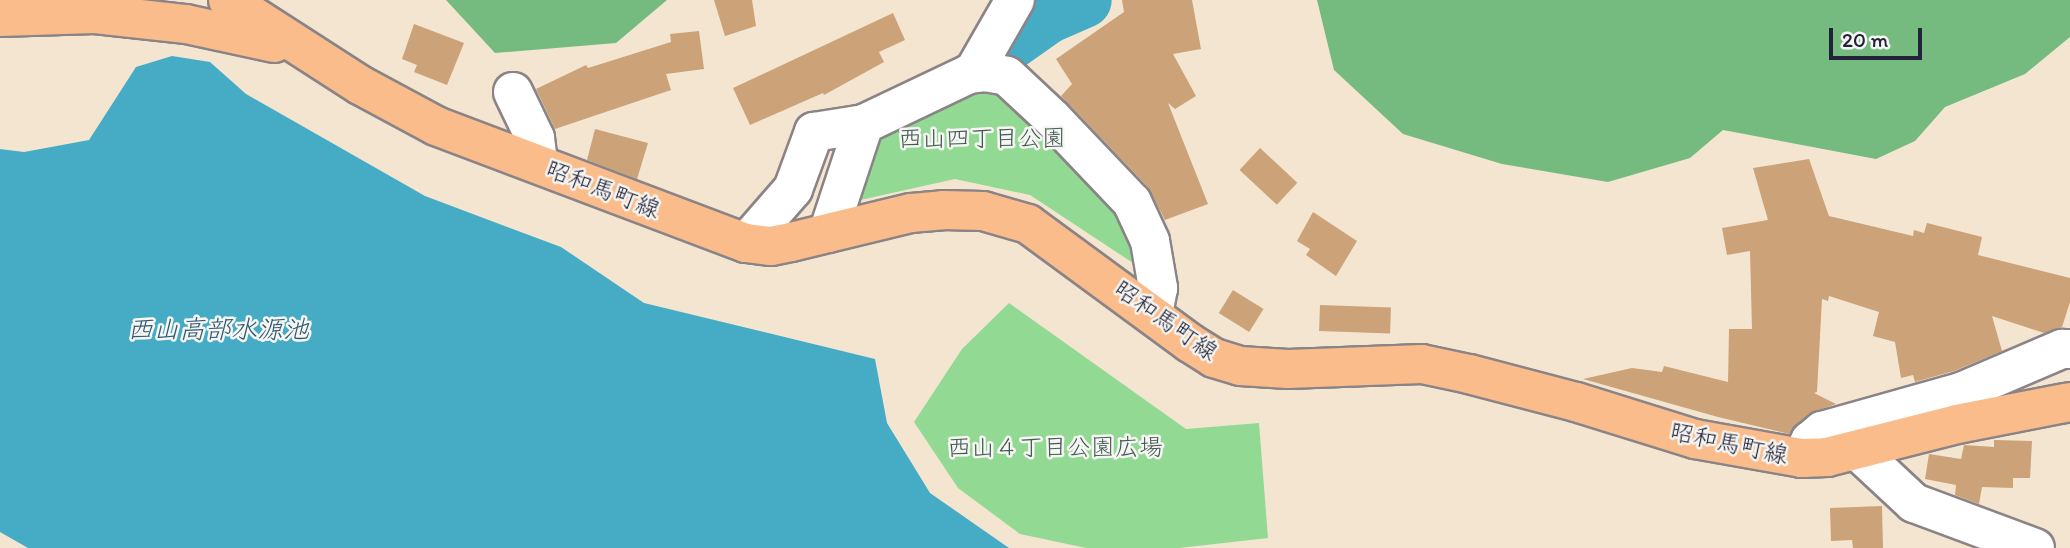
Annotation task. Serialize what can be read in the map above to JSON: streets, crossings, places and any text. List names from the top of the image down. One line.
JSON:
{"streets":{"main road":["昭和馬町線"]},"water":["西山高部水源池"],"parks":["西山四丁目公園","西山４丁目公園広場"],"scale_bar":"20 m"}
